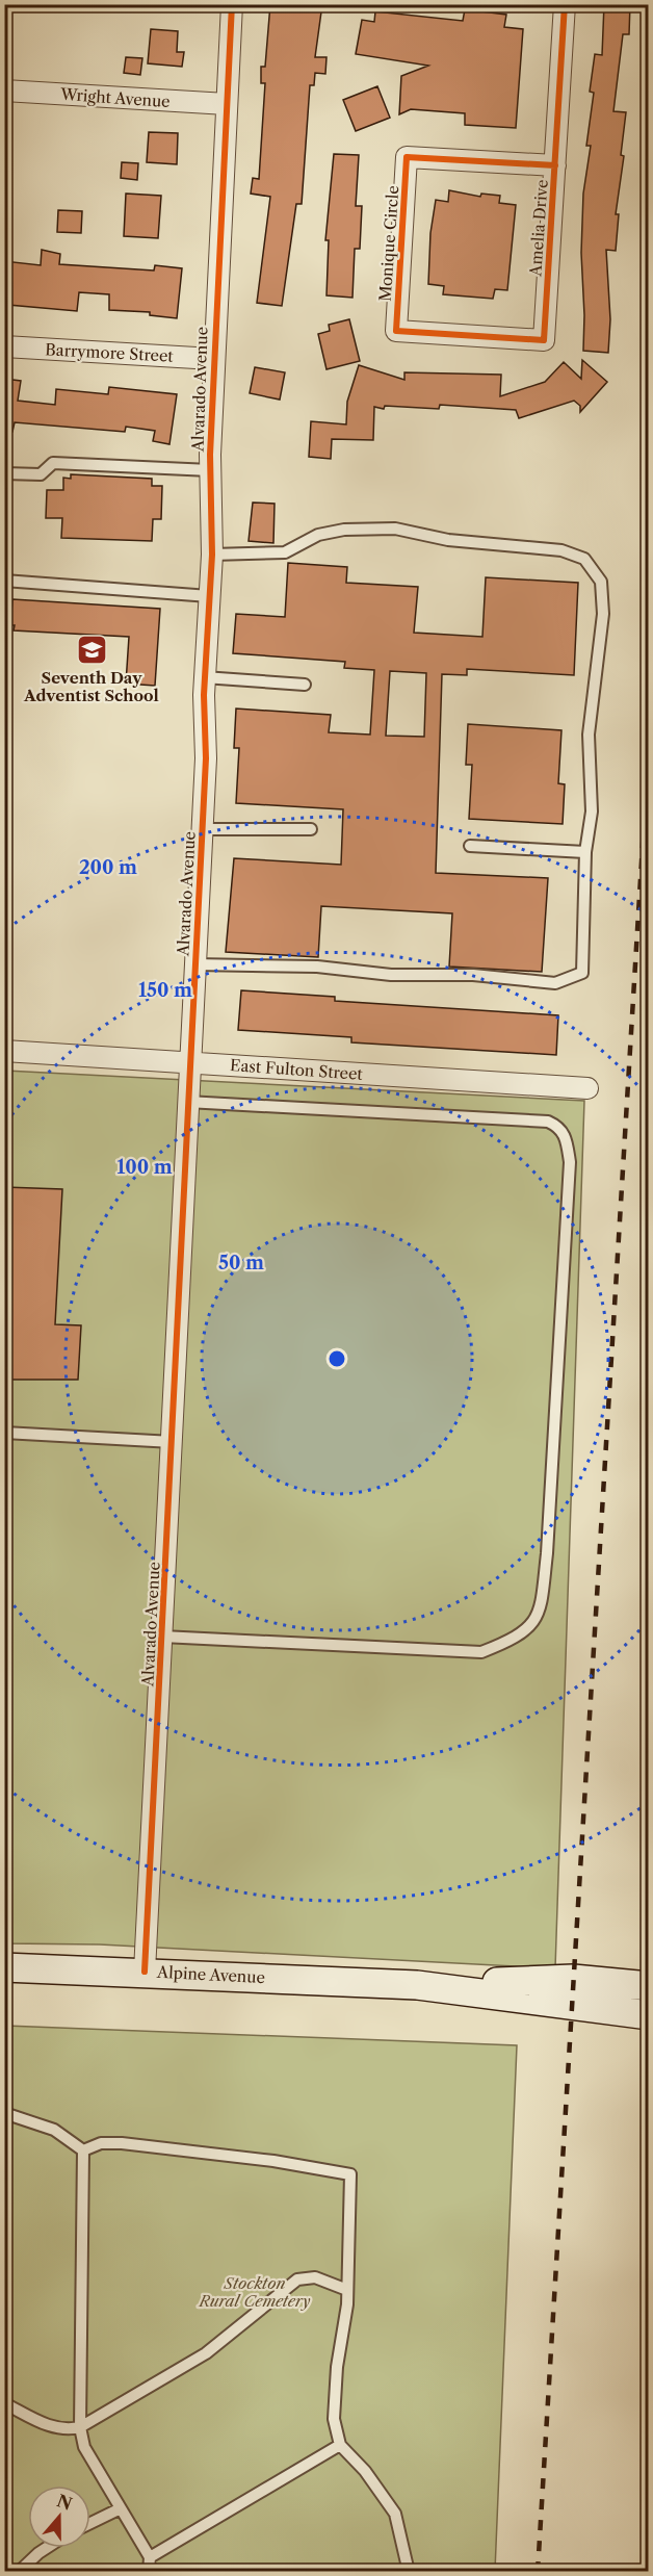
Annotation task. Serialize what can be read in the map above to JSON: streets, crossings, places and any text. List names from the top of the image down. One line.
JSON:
{"streets":{"street":["Wright Avenue","Amelia Drive","Monique Circle","Barrymore Street","Alvarado Avenue","East Fulton Street","Alpine Avenue"]},"crossings":[["Wright Avenue","Alvarado Avenue"],["Amelia Drive","Monique Circle"],["Barrymore Street","Alvarado Avenue"],["Alvarado Avenue","East Fulton Street"],["Alvarado Avenue","Alpine Avenue"]],"parks":["Stockton Rural Cemetery"],"places":{"school or university":["Seventh Day Adventist School"]},"north":"top","rings":["200 m","150 m","100 m","50 m"]}
